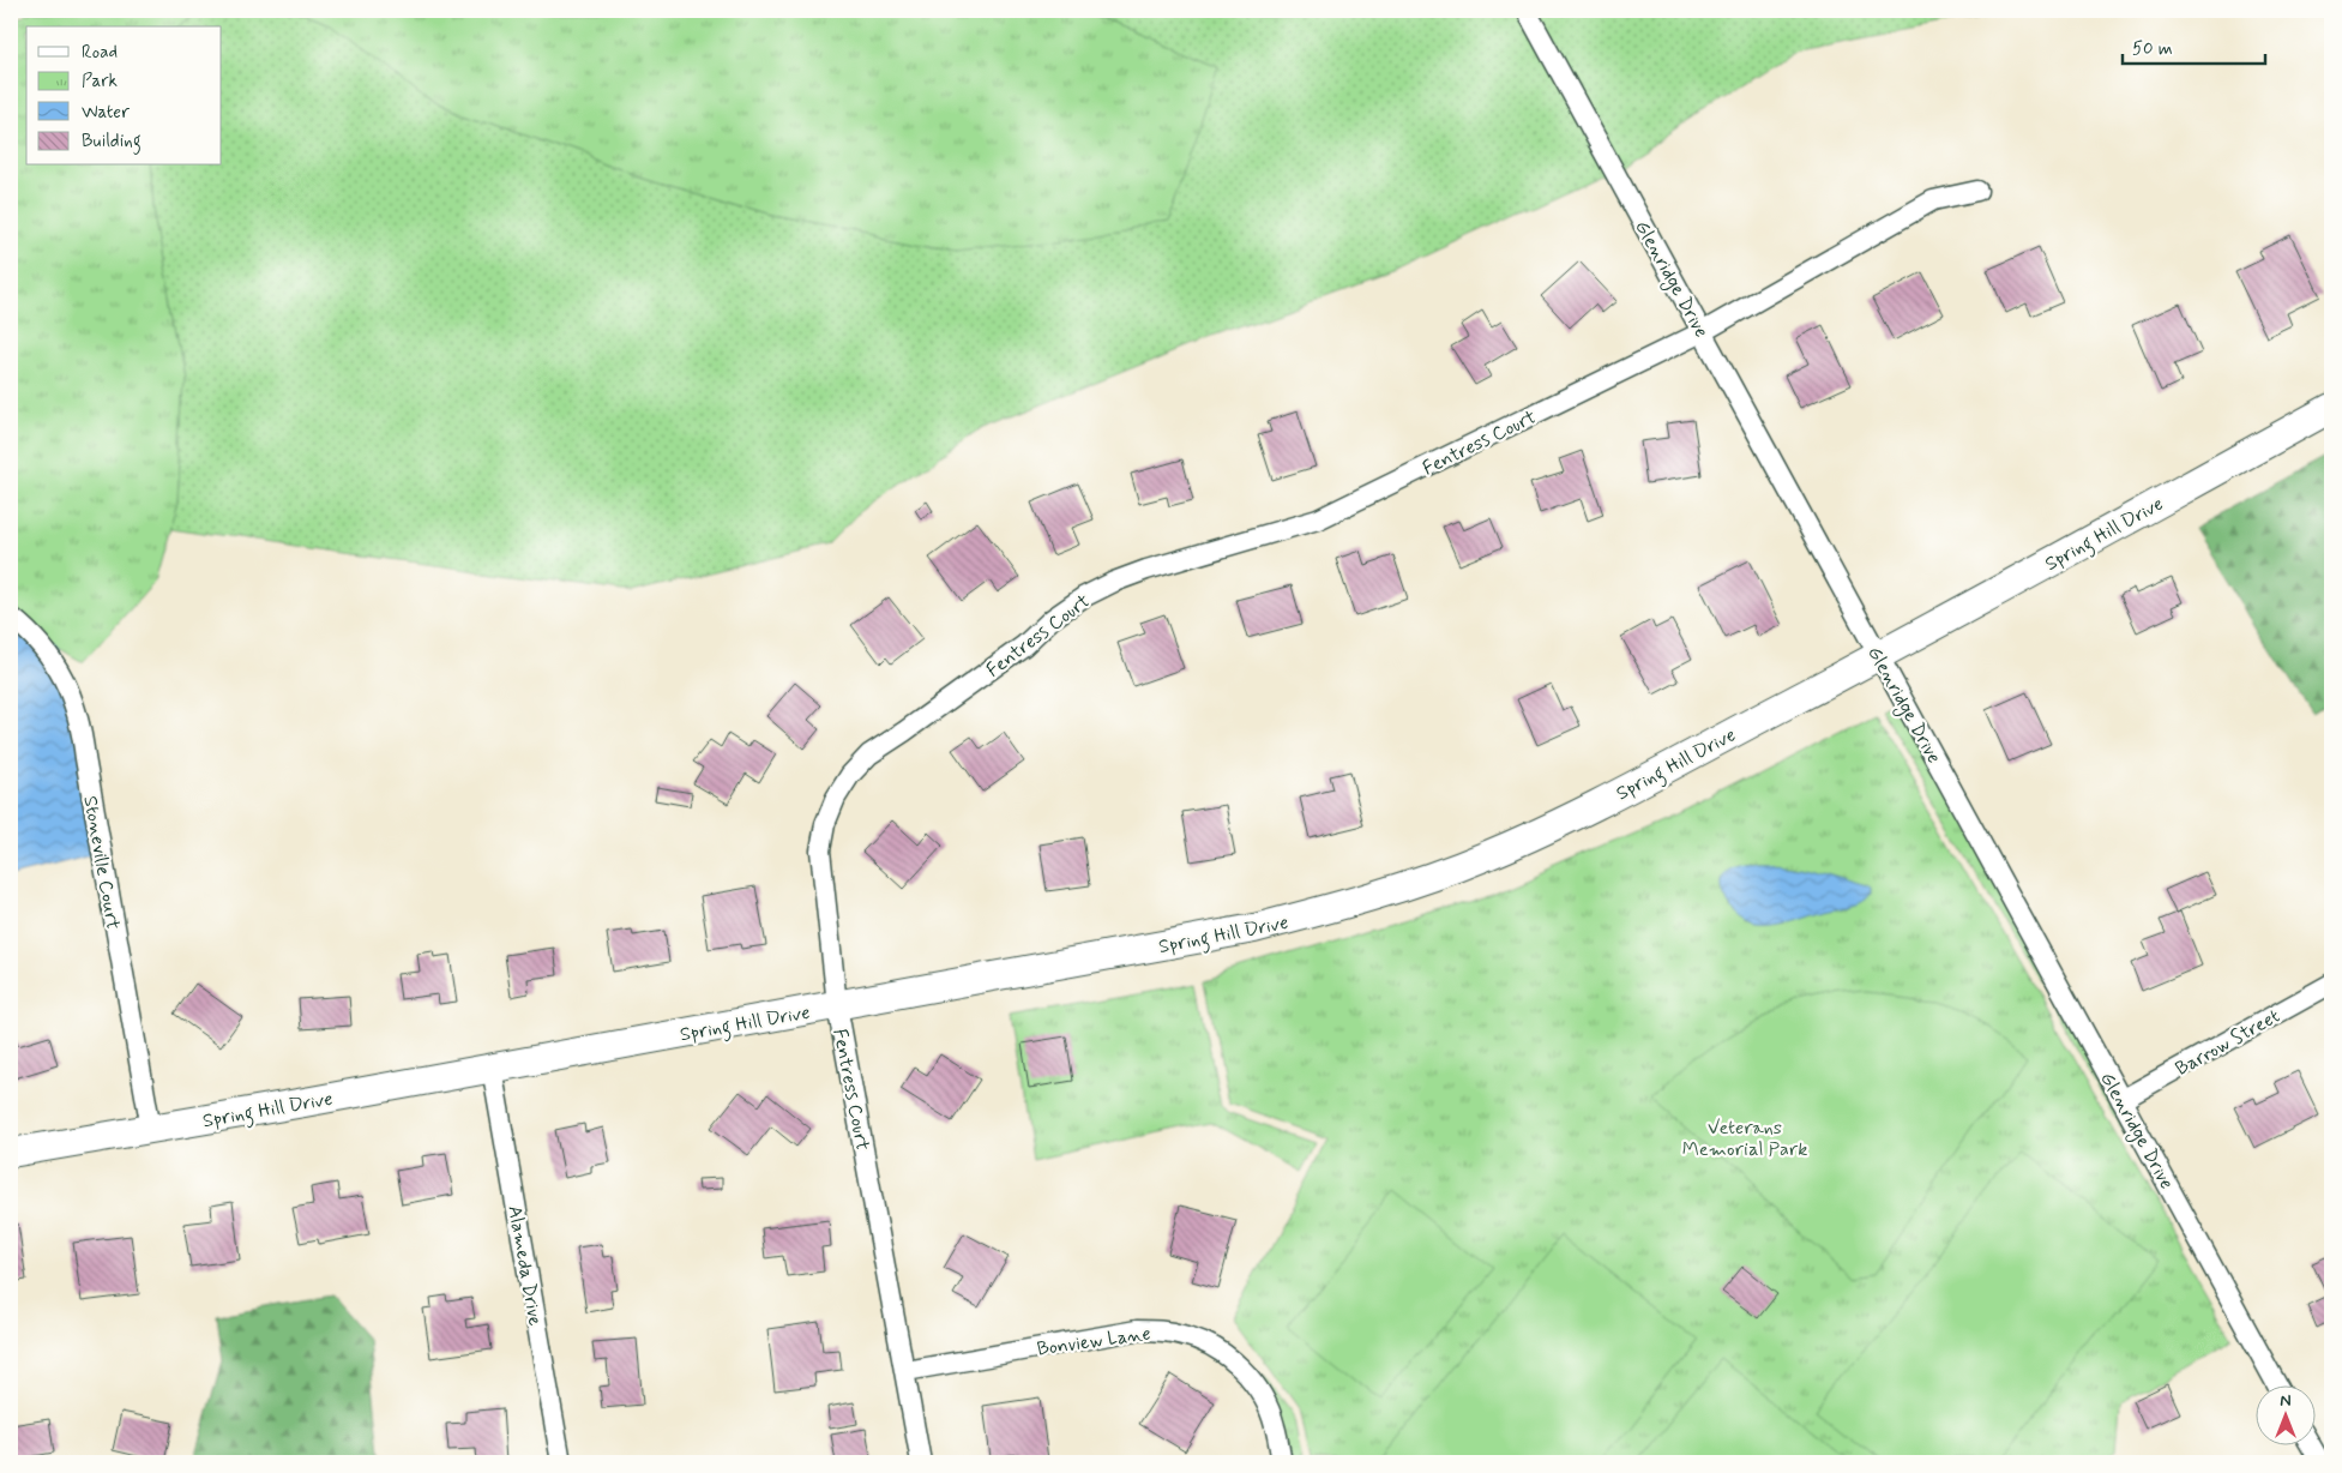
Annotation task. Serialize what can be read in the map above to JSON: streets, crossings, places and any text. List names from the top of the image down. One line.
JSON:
{"streets":{"main road":["Spring Hill Drive"],"street":["Glenridge Drive","Fentress Court","Stoneville Court","Barrow Street","Alameda Drive","Bonview Lane"]},"crossings":[["Glenridge Drive","Fentress Court"],["Glenridge Drive","Spring Hill Drive"],["Glenridge Drive","Barrow Street"],["Fentress Court","Spring Hill Drive"],["Fentress Court","Bonview Lane"],["Spring Hill Drive","Stoneville Court"],["Spring Hill Drive","Alameda Drive"]],"parks":["Veterans Memorial Park"],"legend":["Road","Park","Water","Building"],"scale_bar":"50 m","north":"top"}
